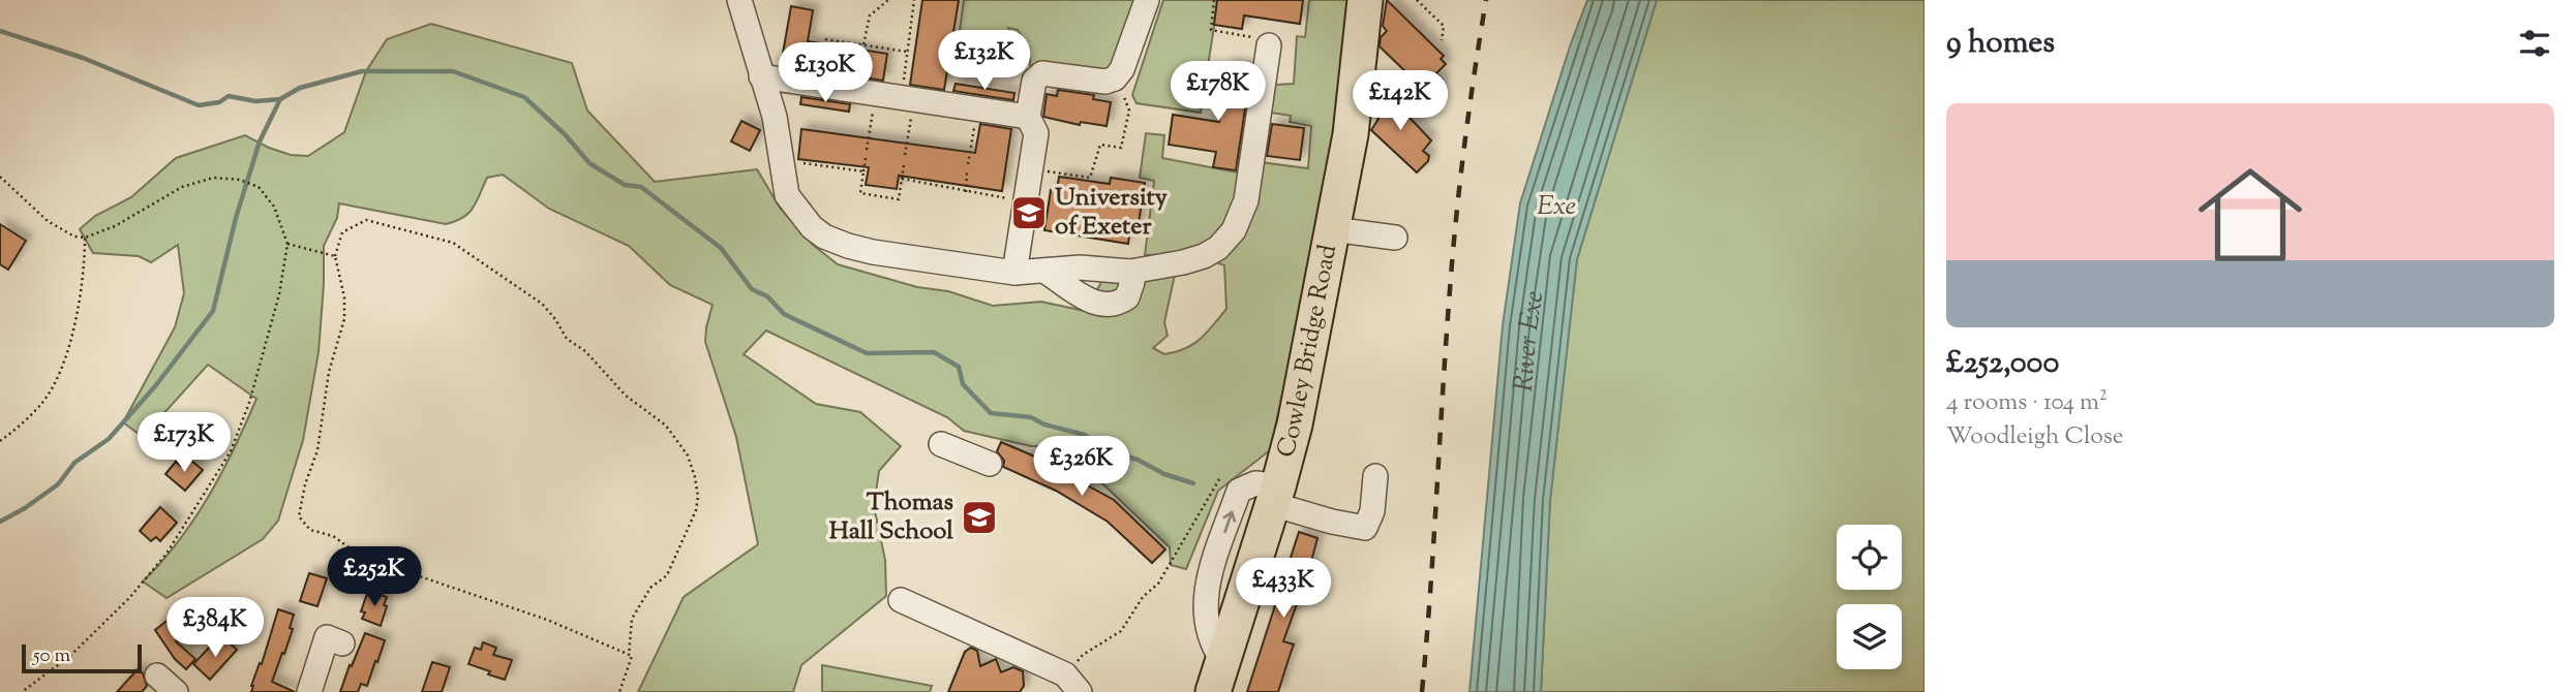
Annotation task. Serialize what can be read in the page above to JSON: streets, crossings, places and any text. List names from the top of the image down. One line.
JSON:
{"streets":{"highway":["Cowley Bridge Road"]},"water":["Exe","River Exe"],"places":{"school or university":["University of Exeter","Thomas Hall School"]},"scale_bar":"50 m","page":{"heading":"9 homes","price":["£132K","£130K","£178K","£142K","£173K","£326K","£252K","£433K","£384K"],"list":[{"name":"£252,000","note":"4 rooms · 104 m² · Woodleigh Close"}],"scale":"50 m"}}
